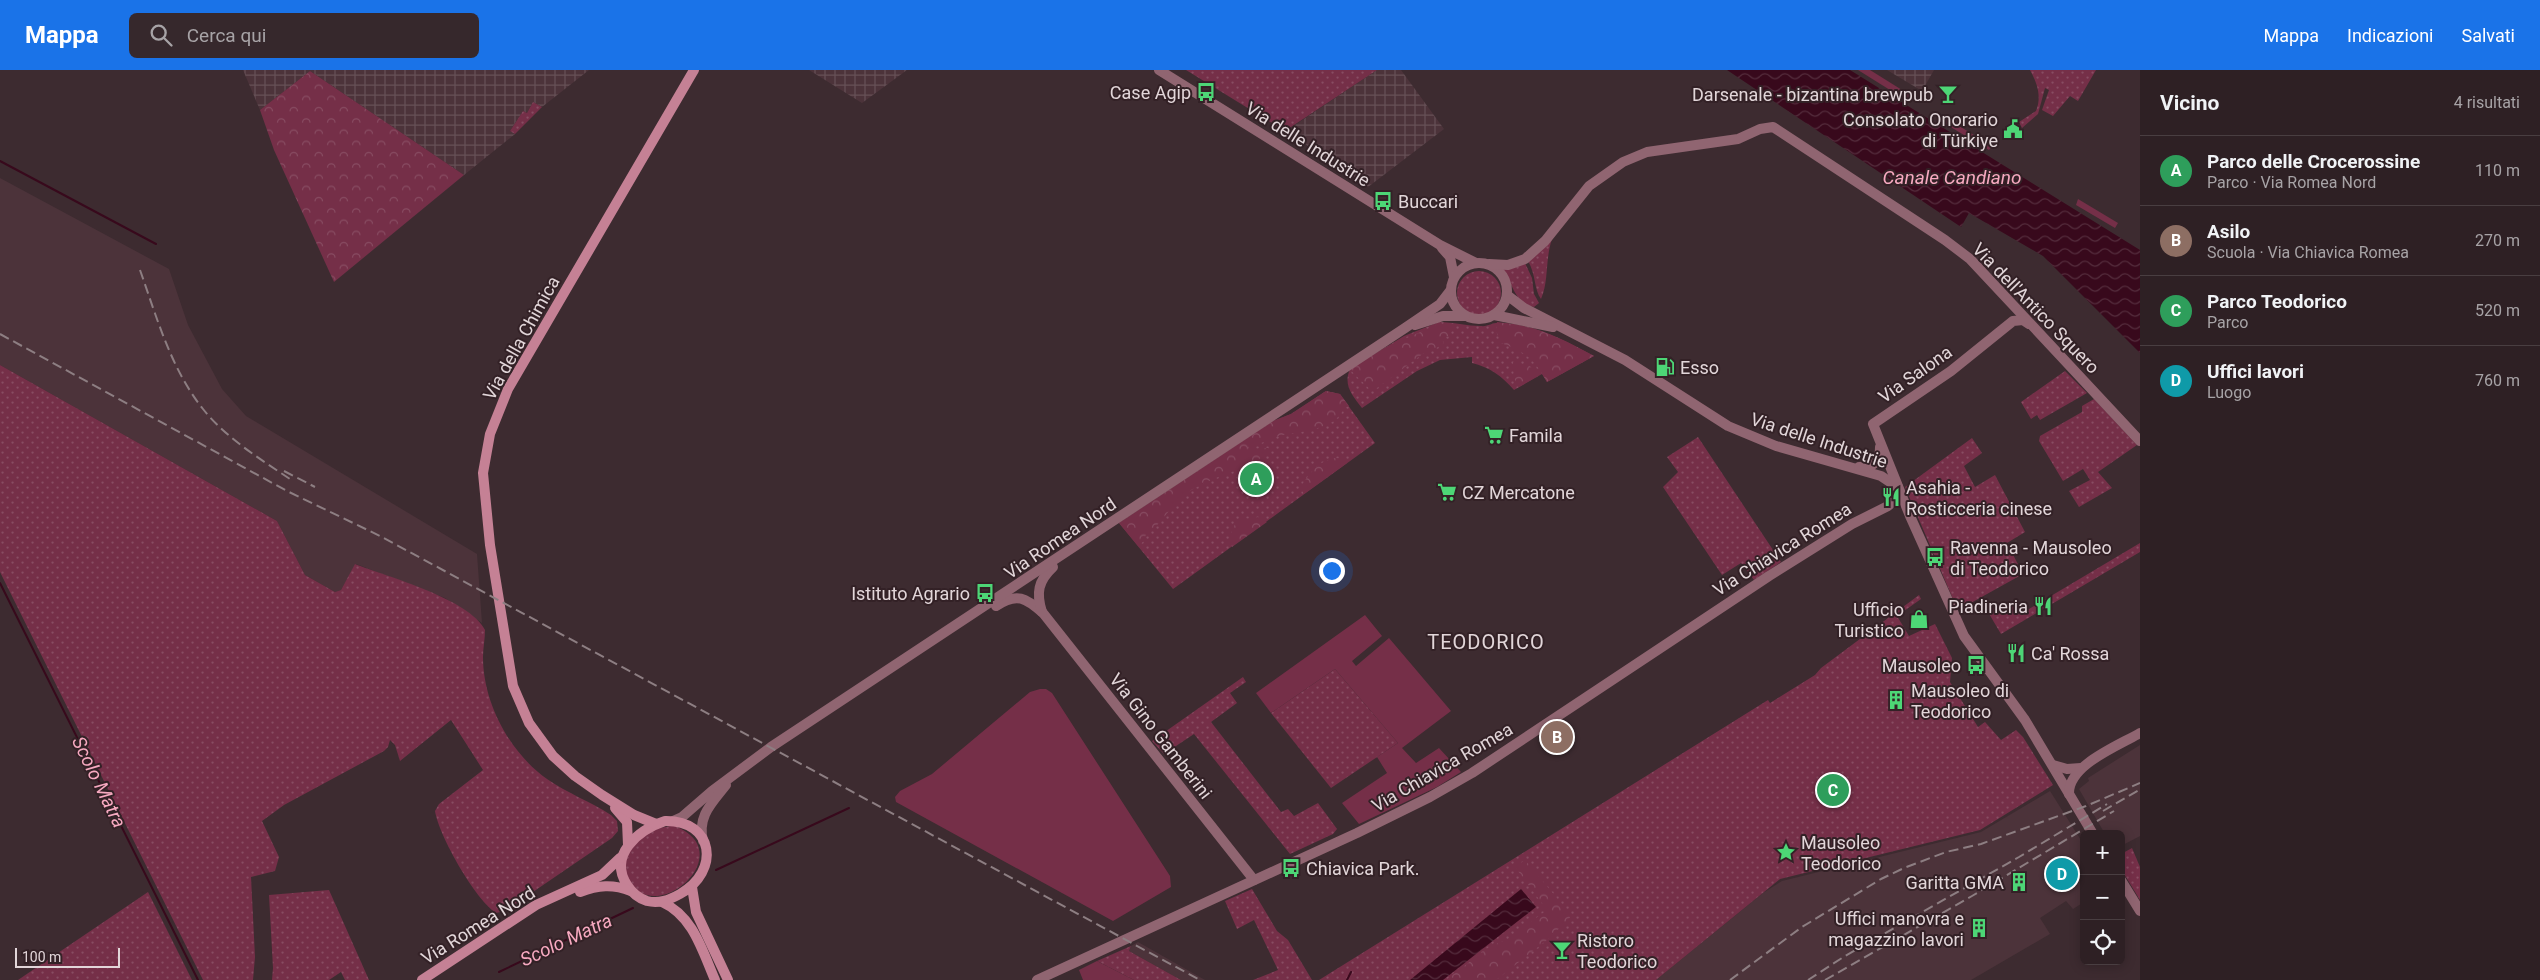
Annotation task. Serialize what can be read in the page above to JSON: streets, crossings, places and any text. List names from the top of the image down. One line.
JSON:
{"streets":{"main road":["Via della Chimica","Via Romea Nord"],"street":["Via delle Industrie","Via dell'Antico Squero","Via Salona","Via Chiavica Romea","Via Gino Gamberini"]},"crossings":[["Via delle Industrie","Via dell'Antico Squero"],["Via delle Industrie","Via Salona"],["Via delle Industrie","Via Romea Nord"],["Via delle Industrie","Via Chiavica Romea"],["Via dell'Antico Squero","Via Salona"],["Via dell'Antico Squero","Via Romea Nord"],["Via della Chimica","Via Romea Nord"],["Via Romea Nord","Via Gino Gamberini"],["Via Chiavica Romea","Via Gino Gamberini"]],"districts":["TEODORICO"],"water":["Canale Candiano","Scolo Matra"],"places":{"bus stop":["Case Agip","Buccari","Ravenna - Mausoleo di Teodorico","Istituto Agrario","Mausoleo","Chiavica Park."],"bar":["Darsenale - bizantina brewpub","Ristoro Teodorico"],"public building":["Consolato Onorario di Türkiye"],"fuel station":["Esso"],"supermarket":["Famila","CZ Mercatone"],"restaurant":["Asahia - Rosticceria cinese","Piadineria","Ca' Rossa"],"shop":["Ufficio Turistico"],"building":["Mausoleo di Teodorico","Garitta GMA","Uffici manovra e magazzino lavori"],"place":["Mausoleo Teodorico"]},"scale_bar":"100 m","page":{"header":"Mappa","search":"Cerca qui","nav":["Mappa","Indicazioni","Salvati"],"heading":["Vicino","4 risultati"],"list":[{"mark":"A","name":"Parco delle Crocerossine","note":"Parco · Via Romea Nord","value":"110 m"},{"mark":"B","name":"Asilo","note":"Scuola · Via Chiavica Romea","value":"270 m"},{"mark":"C","name":"Parco Teodorico","note":"Parco","value":"520 m"},{"mark":"D","name":"Uffici lavori","note":"Luogo","value":"760 m"}],"pins":["A","B","C","D"],"map_buttons":["+","−"],"scale":"100 m"}}
